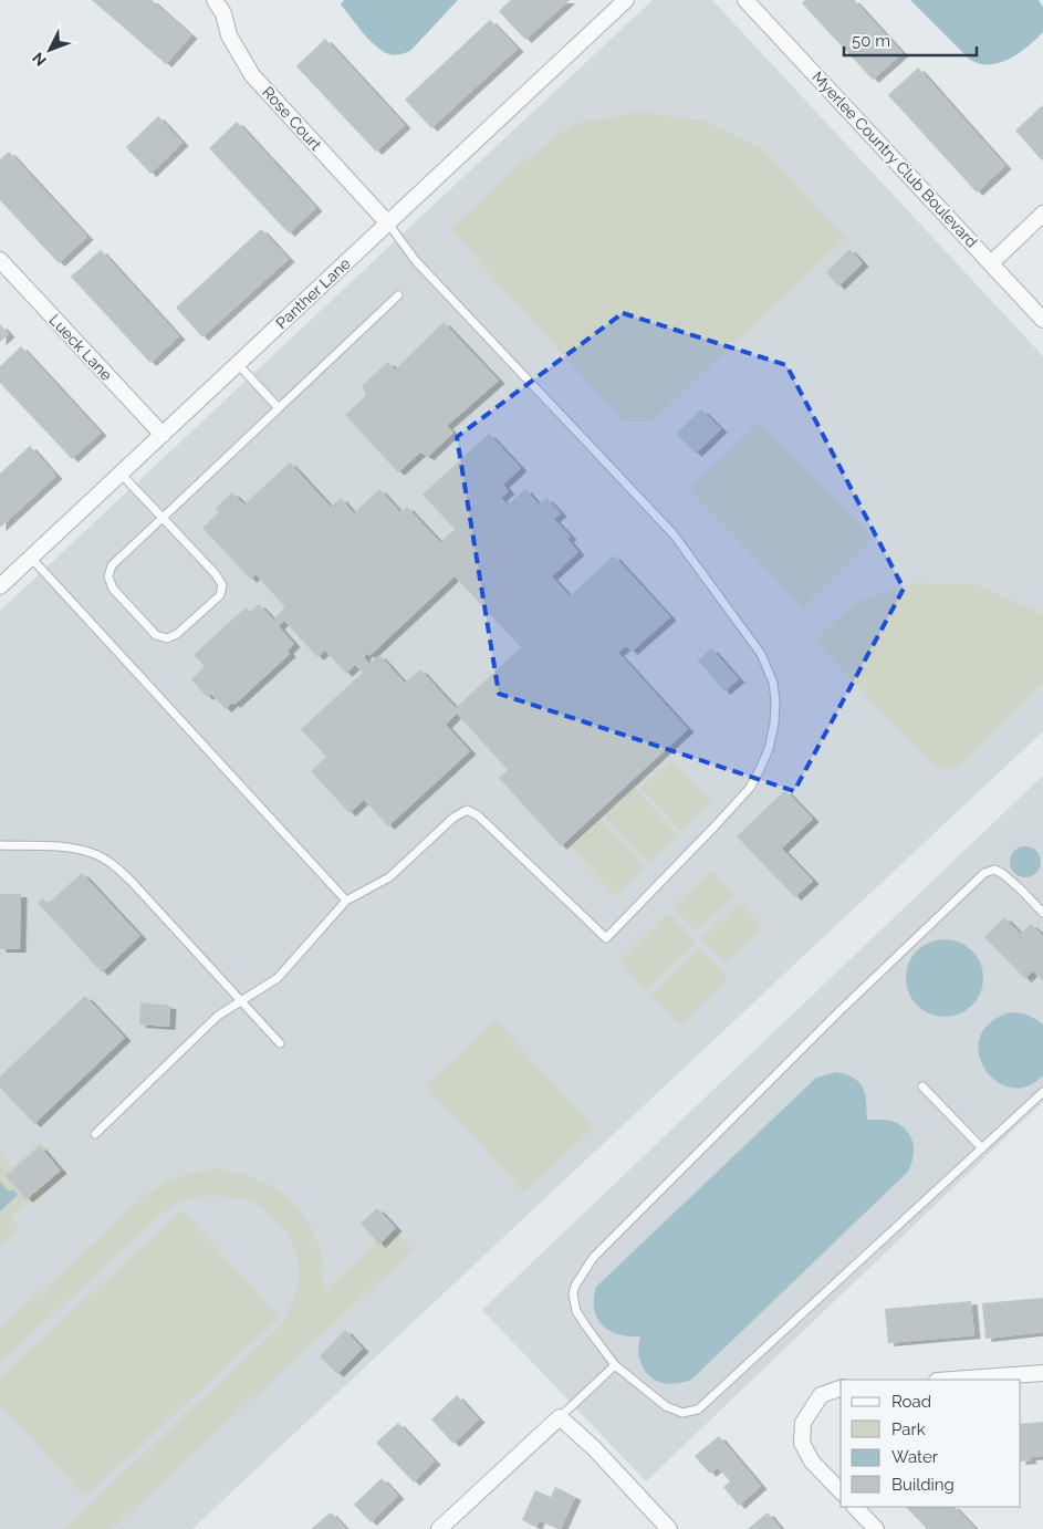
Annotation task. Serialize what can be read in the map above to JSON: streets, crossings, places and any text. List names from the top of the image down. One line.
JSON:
{"streets":{"street":["Rose Court","Myerlee Country Club Boulevard","Panther Lane","Lueck Lane"]},"crossings":[["Rose Court","Panther Lane"],["Panther Lane","Lueck Lane"]],"legend":["Road","Park","Water","Building"],"scale_bar":"50 m","north":"bottom left"}
